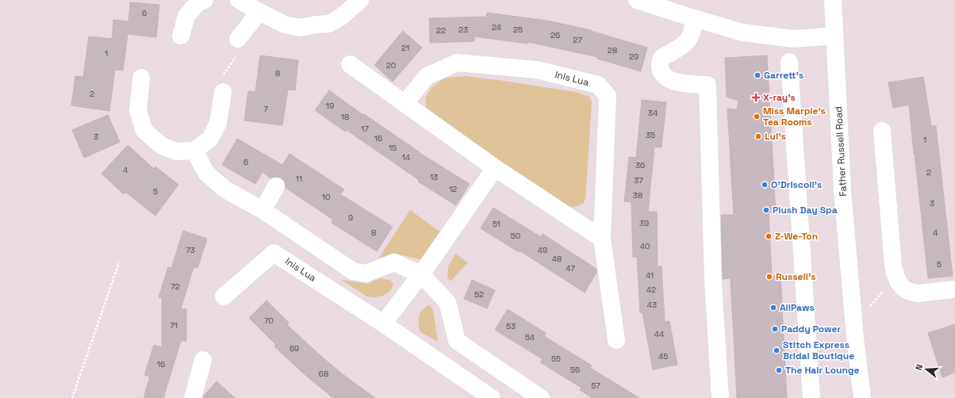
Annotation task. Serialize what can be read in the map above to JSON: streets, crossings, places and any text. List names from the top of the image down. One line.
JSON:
{"streets":{"street":["Inis Lua","Father Russell Road"]},"places":{"other":["Garrett's","Miss Marple's Tea Rooms","Lui's","O'Driscoll's","Plush Day Spa","Z-We-Ton","Russell's","AllPaws","Paddy Power","Stitch Express Bridal Boutique","The Hair Lounge"],"health":["X-ray's"]},"house_numbers":["6","24","23","25","22","26","27","21","28","1","29","20","8","2","19","7","34","18","17","35","3","16","1","15","14","6","36","4","2","13","11","37","12","5","38","10","3","9","39","51","8","4","50","40","73","49","48","5","47","41","72","42","52","43","70","71","53","44","54","69","45","55","16","56","68","57"],"north":"left"}
